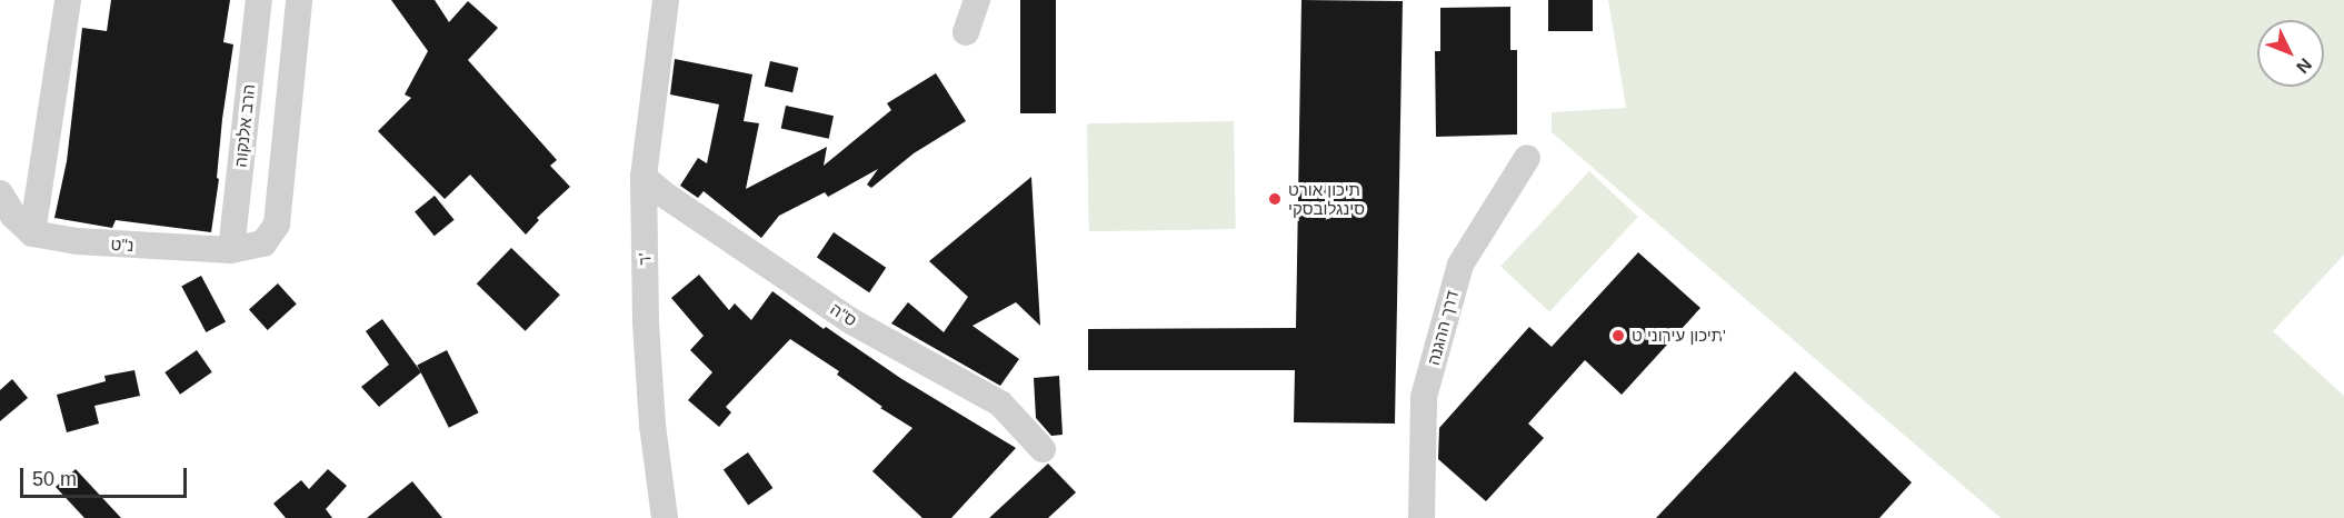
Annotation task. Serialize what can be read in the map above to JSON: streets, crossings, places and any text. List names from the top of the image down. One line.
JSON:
{"streets":{"street":["הרב אלנקוה","נ\"ט","ד'","ס\"ה","דרך ההגנה"]},"crossings":[["הרב אלנקוה","נ\"ט"],["ד'","ס\"ה"]],"places":["תיכון אורט סינגלובסקי","תיכון עירוני ט'"],"scale_bar":"50 m","north":"bottom right"}
